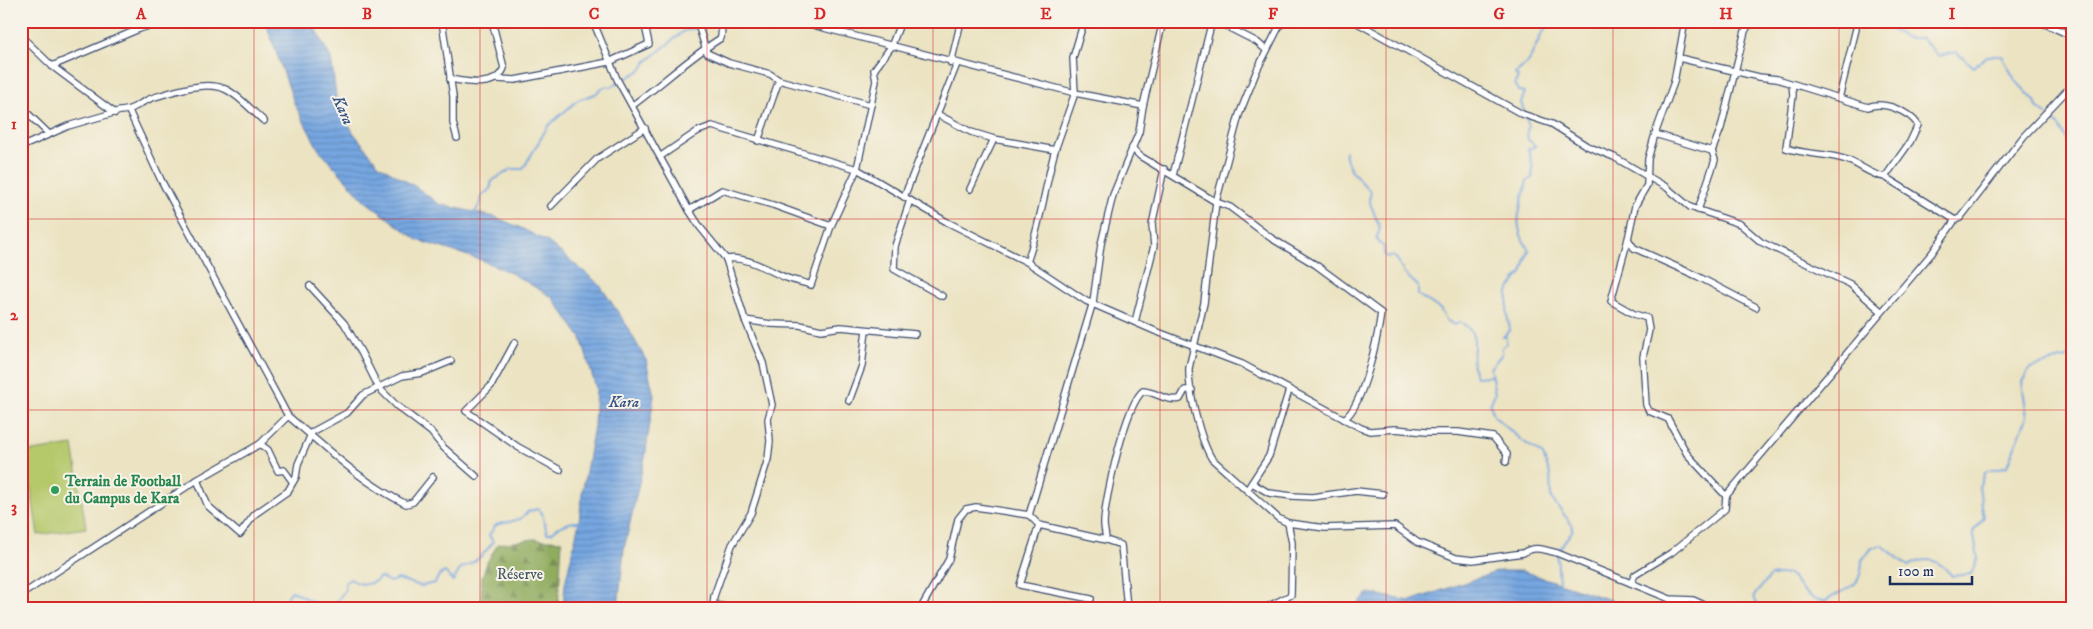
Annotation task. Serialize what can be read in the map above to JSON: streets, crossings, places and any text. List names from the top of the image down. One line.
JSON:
{"water":["Kara"],"parks":["Réserve"],"places":["Terrain de Football du Campus de Kara"],"scale_bar":"100 m","grid":{"columns":["A","B","C","D","E","F","G","H","I"],"rows":["1","2","3"]}}
